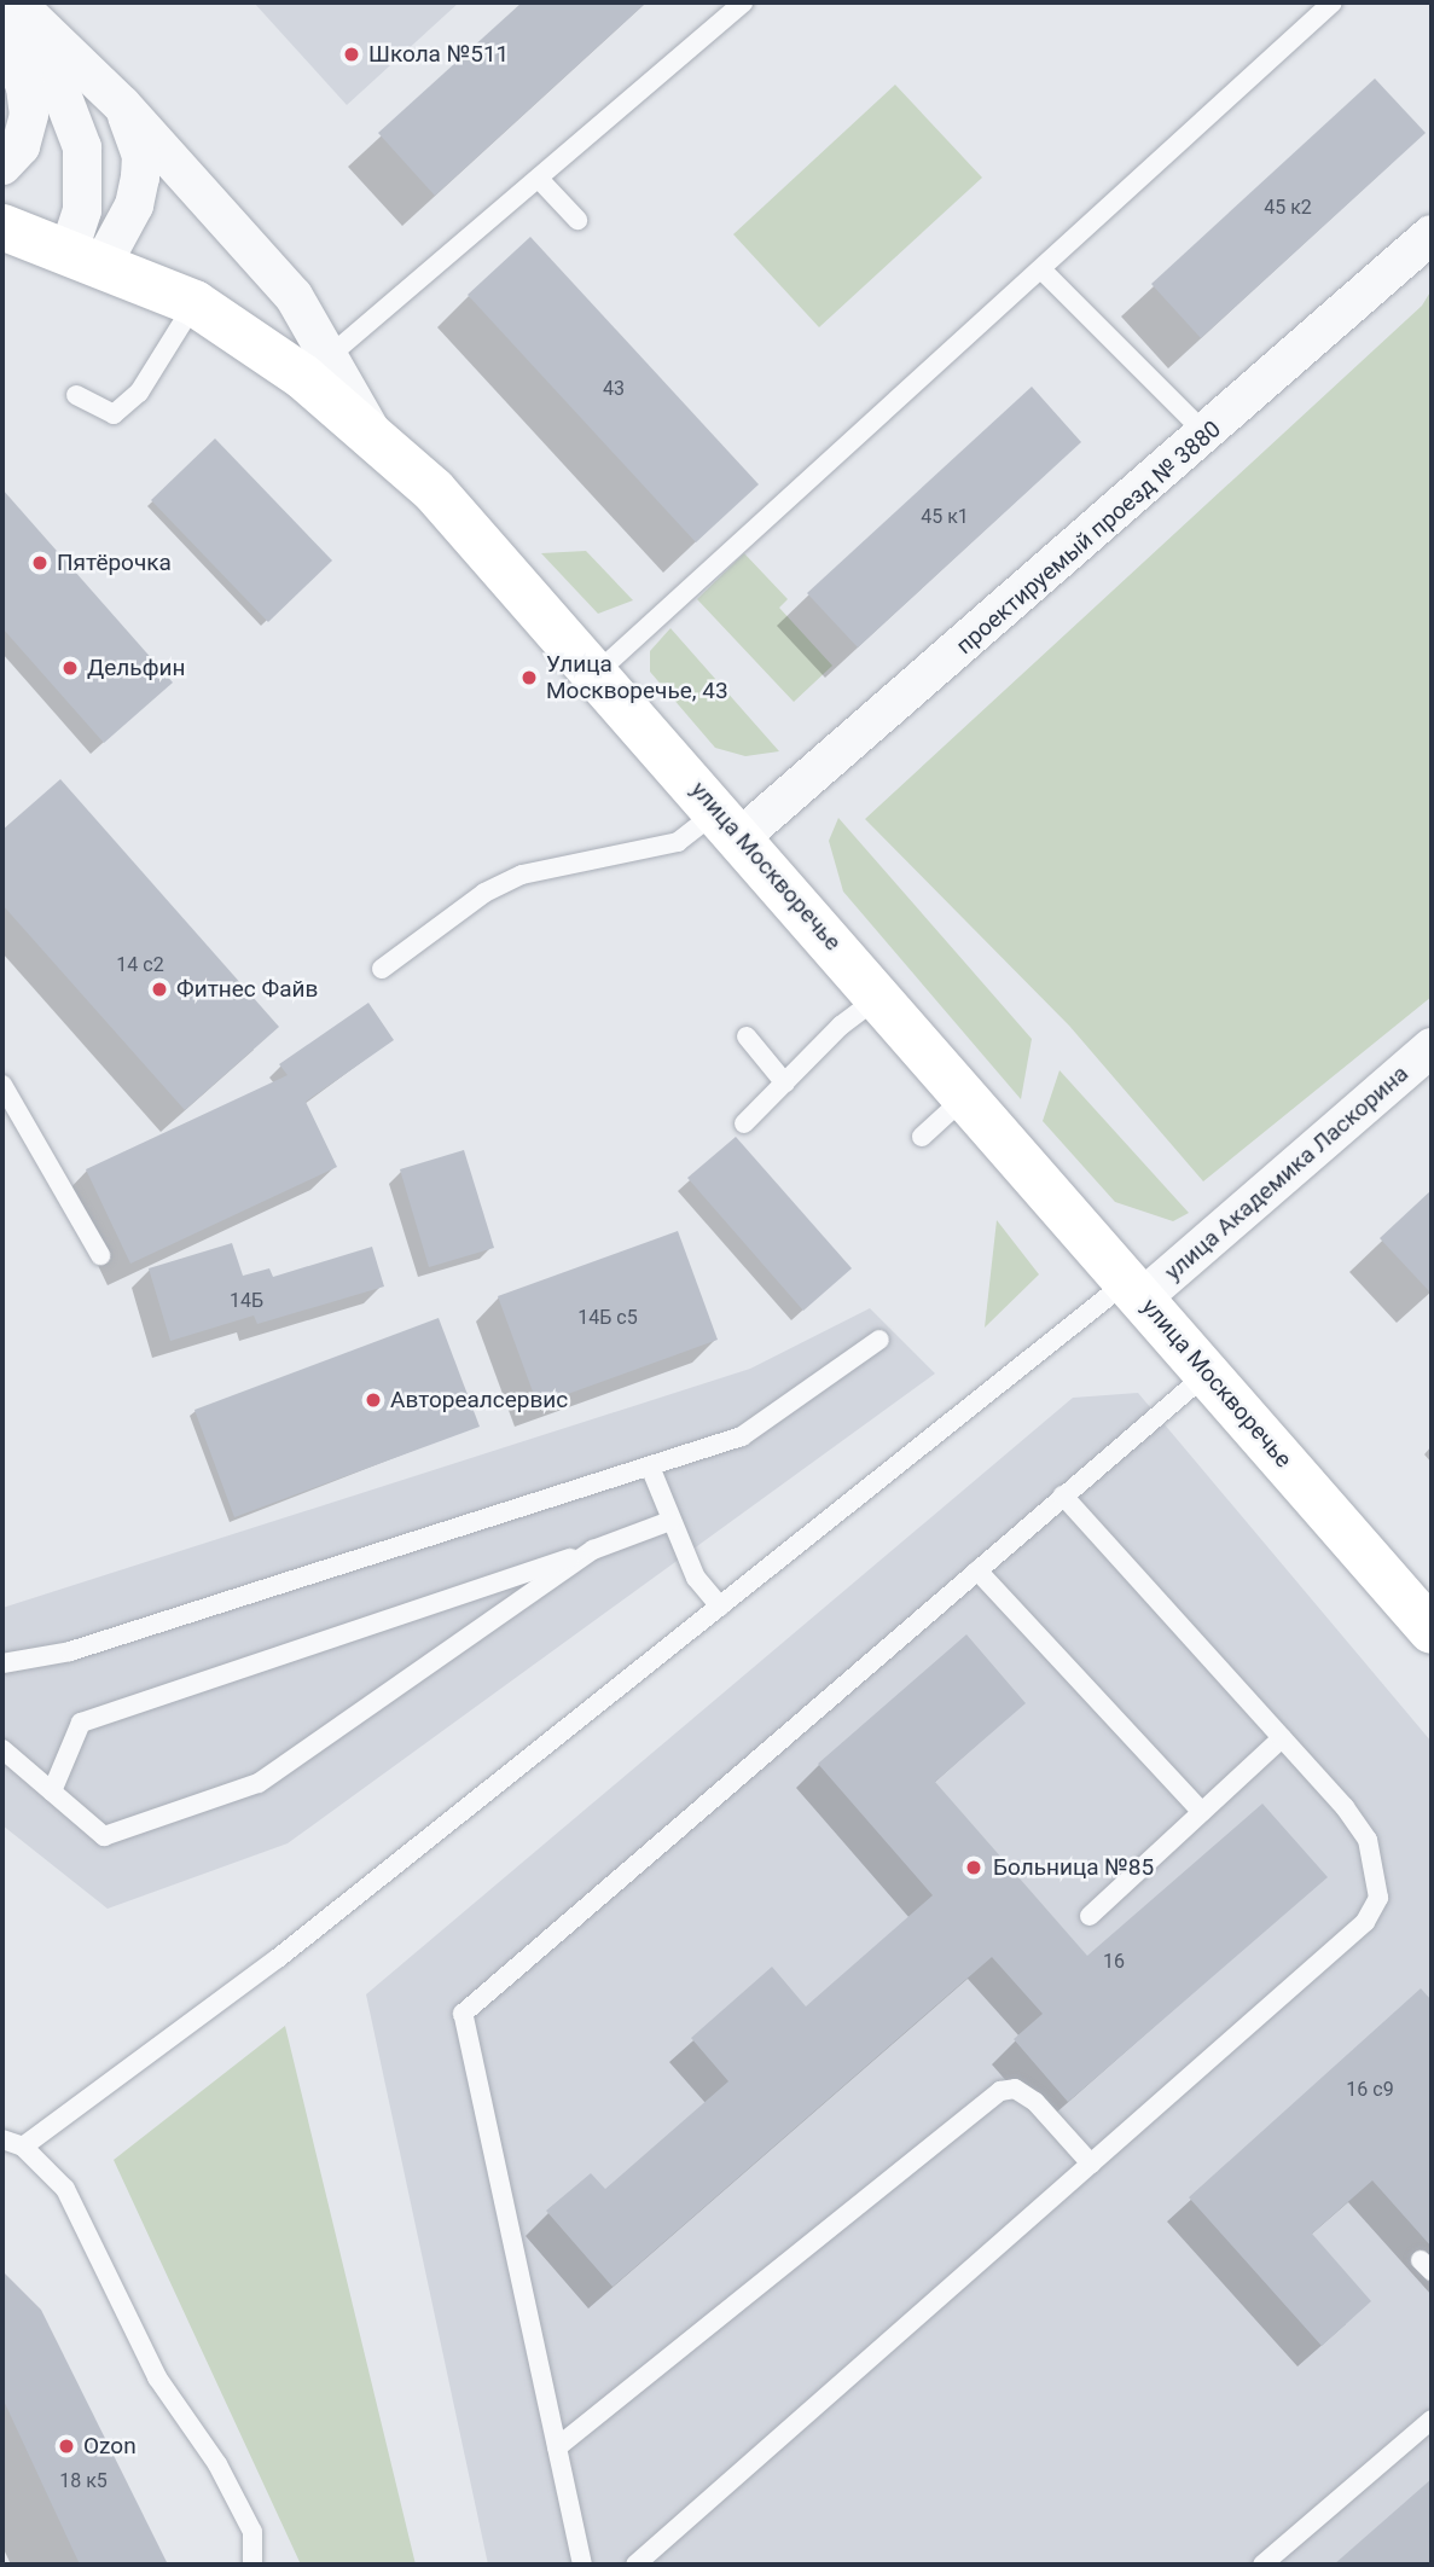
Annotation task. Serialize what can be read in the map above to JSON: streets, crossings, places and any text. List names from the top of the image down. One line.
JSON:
{"streets":{"main road":["улица Москворечье"],"street":["проектируемый проезд № 3880","улица Академика Ласкорина"]},"crossings":[["проектируемый проезд № 3880","улица Москворечье"],["улица Москворечье","улица Академика Ласкорина"]],"places":["Школа №511","Пятёрочка","Дельфин","Улица Москворечье, 43","Фитнес Файв","Автореалсервис","Больница №85","Ozon"],"house_numbers":["45 к2","43","45 к1","14 с2","14Б","14Б с5","16","16 с9","18 к5"]}
